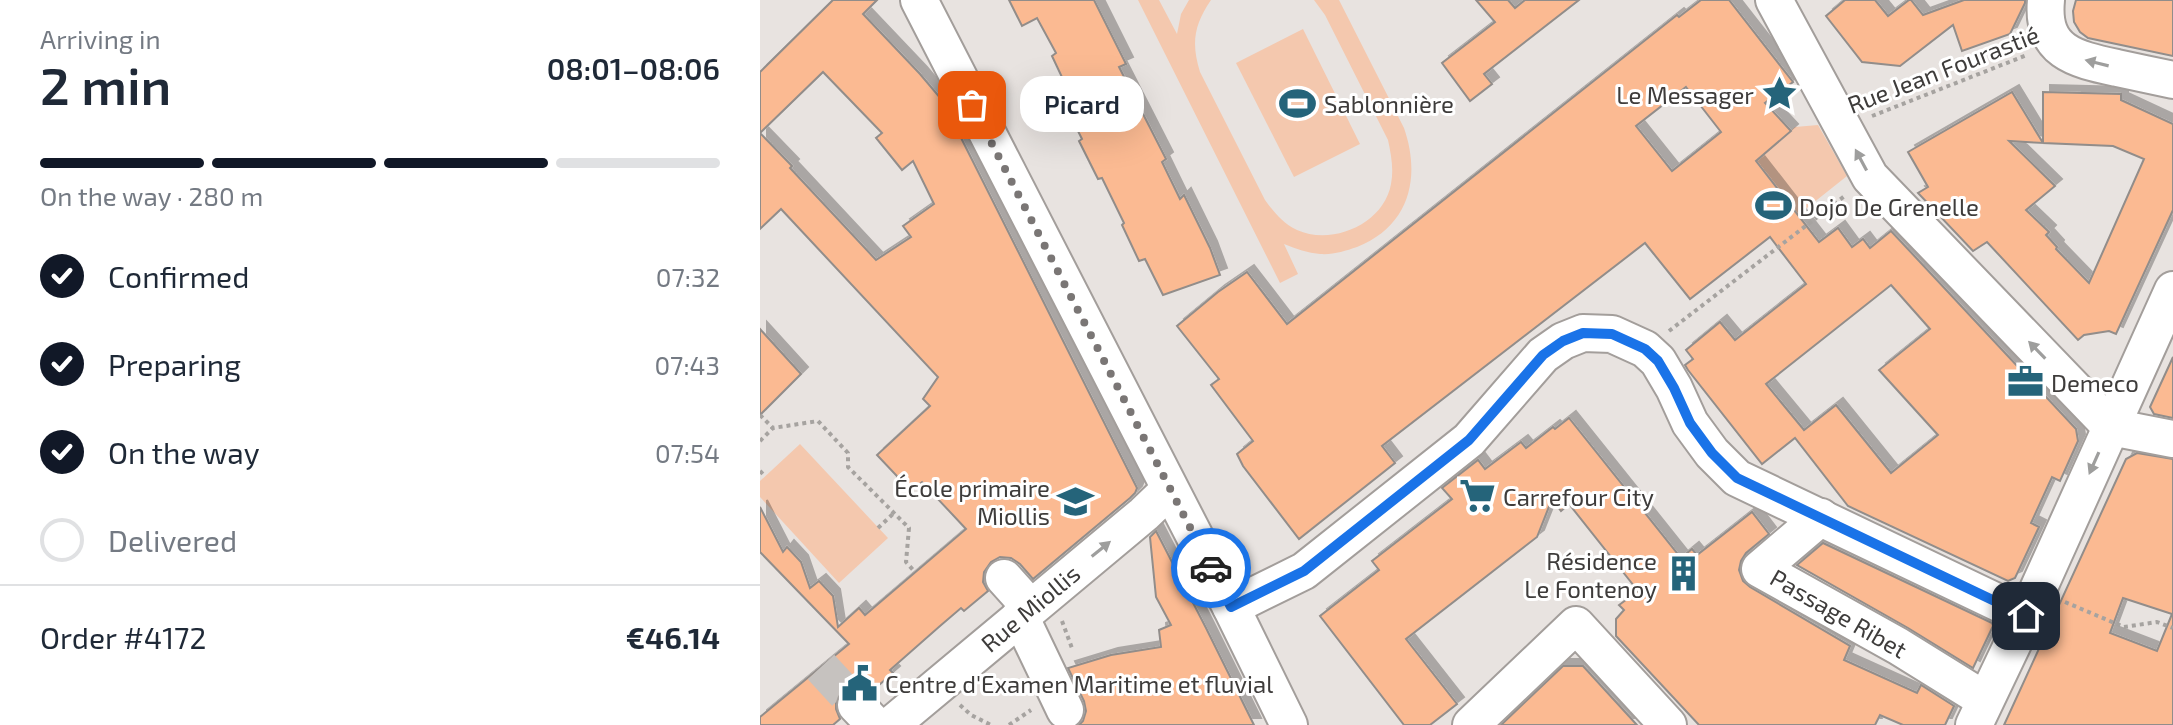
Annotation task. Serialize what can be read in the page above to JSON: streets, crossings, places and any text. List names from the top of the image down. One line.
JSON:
{"streets":{"street":["Rue Miollis","Passage Ribet"],"path":["Rue Jean Fourastié"]},"one_way":["Rue Miollis"],"places":{"place":["Le Messager"],"sports":["Sablonnière","Dojo De Grenelle"],"other":["Picard"],"office":["Demeco"],"supermarket":["Carrefour City"],"school or university":["École primaire Miollis"],"building":["Résidence Le Fontenoy"],"public building":["Centre d'Examen Maritime et fluvial"]},"page":{"heading":["2 min","Arriving in","08:01–08:06"],"panel":["Order #4172","€46.14"],"bubble":"Picard","bar":"On the way · 280 m","list":[["Confirmed","07:32"],["Preparing","07:43"],["On the way","07:54"],"Delivered"]}}
